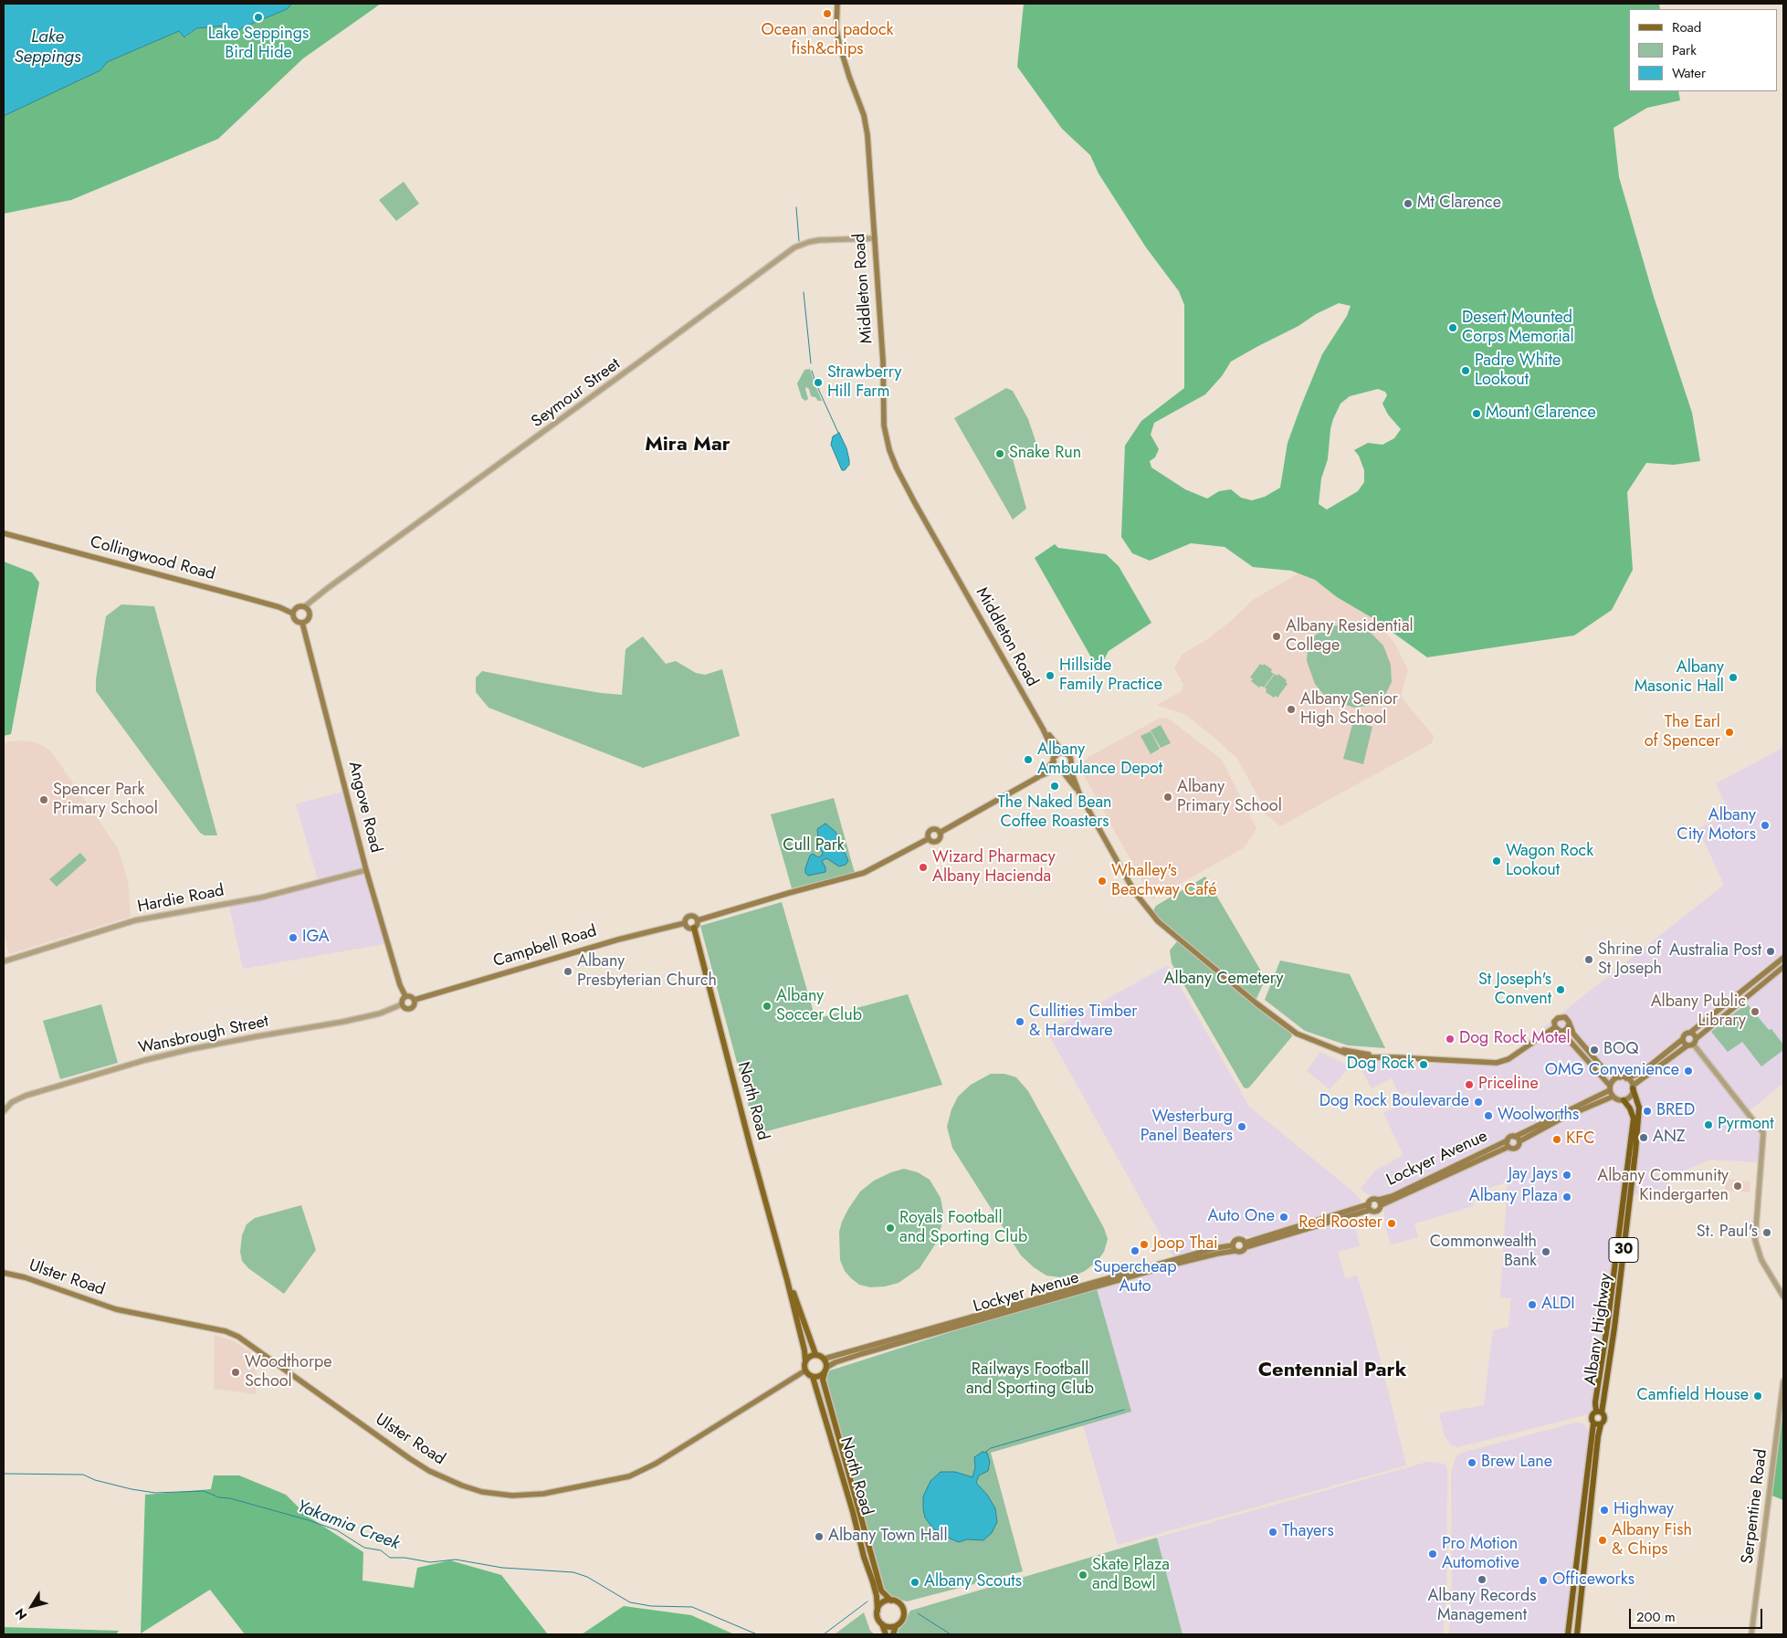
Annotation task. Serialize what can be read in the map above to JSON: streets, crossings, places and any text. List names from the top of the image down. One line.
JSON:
{"streets":{"highway":["30","Albany Highway"],"main road":["Middleton Road","Collingwood Road","Angove Road","Campbell Road","North Road","Lockyer Avenue","Ulster Road"],"street":["Seymour Street","Hardie Road","Wansbrough Street","Serpentine Road"]},"crossings":[["Middleton Road","Seymour Street"],["Seymour Street","Collingwood Road"],["Seymour Street","Angove Road"],["Collingwood Road","Angove Road"],["Angove Road","Hardie Road"],["Angove Road","Campbell Road"],["Angove Road","Wansbrough Street"],["Campbell Road","Wansbrough Street"],["Campbell Road","North Road"],["North Road","Lockyer Avenue"],["North Road","Ulster Road"],["Lockyer Avenue","Ulster Road"],["30","Albany Highway"]],"districts":["Mira Mar","Centennial Park"],"water":["Lake Seppings","Yakamia Creek"],"parks":["Cull Park","Albany Cemetery","Railways Football and Sporting Club"],"places":["Ocean and padock fish&chips","Lake Seppings Bird Hide","Mt Clarence","Desert Mounted Corps Memorial","Padre White Lookout","Strawberry Hill Farm","Mount Clarence","Snake Run","Albany Residential College","Hillside Family Practice","Albany Masonic Hall","Albany Senior High School","The Earl of Spencer","Albany Ambulance Depot","The Naked Bean Coffee Roasters","Albany Primary School","Spencer Park Primary School","Albany City Motors","Wagon Rock Lookout","Wizard Pharmacy Albany Hacienda","Whalley's Beachway Café","IGA","Australia Post","Shrine of St Joseph","Albany Presbyterian Church","St Joseph's Convent","Albany Soccer Club","Albany Public Library","Cullities Timber & Hardware","Dog Rock Motel","BOQ","Dog Rock","OMG Convenience","Priceline","Dog Rock Boulevarde","BRED","Woolworths","Pyrmont","Westerburg Panel Beaters","ANZ","KFC","Jay Jays","Albany Community Kindergarten","Albany Plaza","Auto One","Red Rooster","Royals Football and Sporting Club","St. Paul's","Joop Thai","Supercheap Auto","Commonwealth Bank","ALDI","Woodthorpe School","Camfield House","Brew Lane","Highway","Thayers","Albany Town Hall","Albany Fish & Chips","Pro Motion Automotive","Skate Plaza and Bowl","Albany Records Management","Officeworks","Albany Scouts"],"legend":["Road","Park","Water"],"scale_bar":"200 m","north":"bottom left"}
